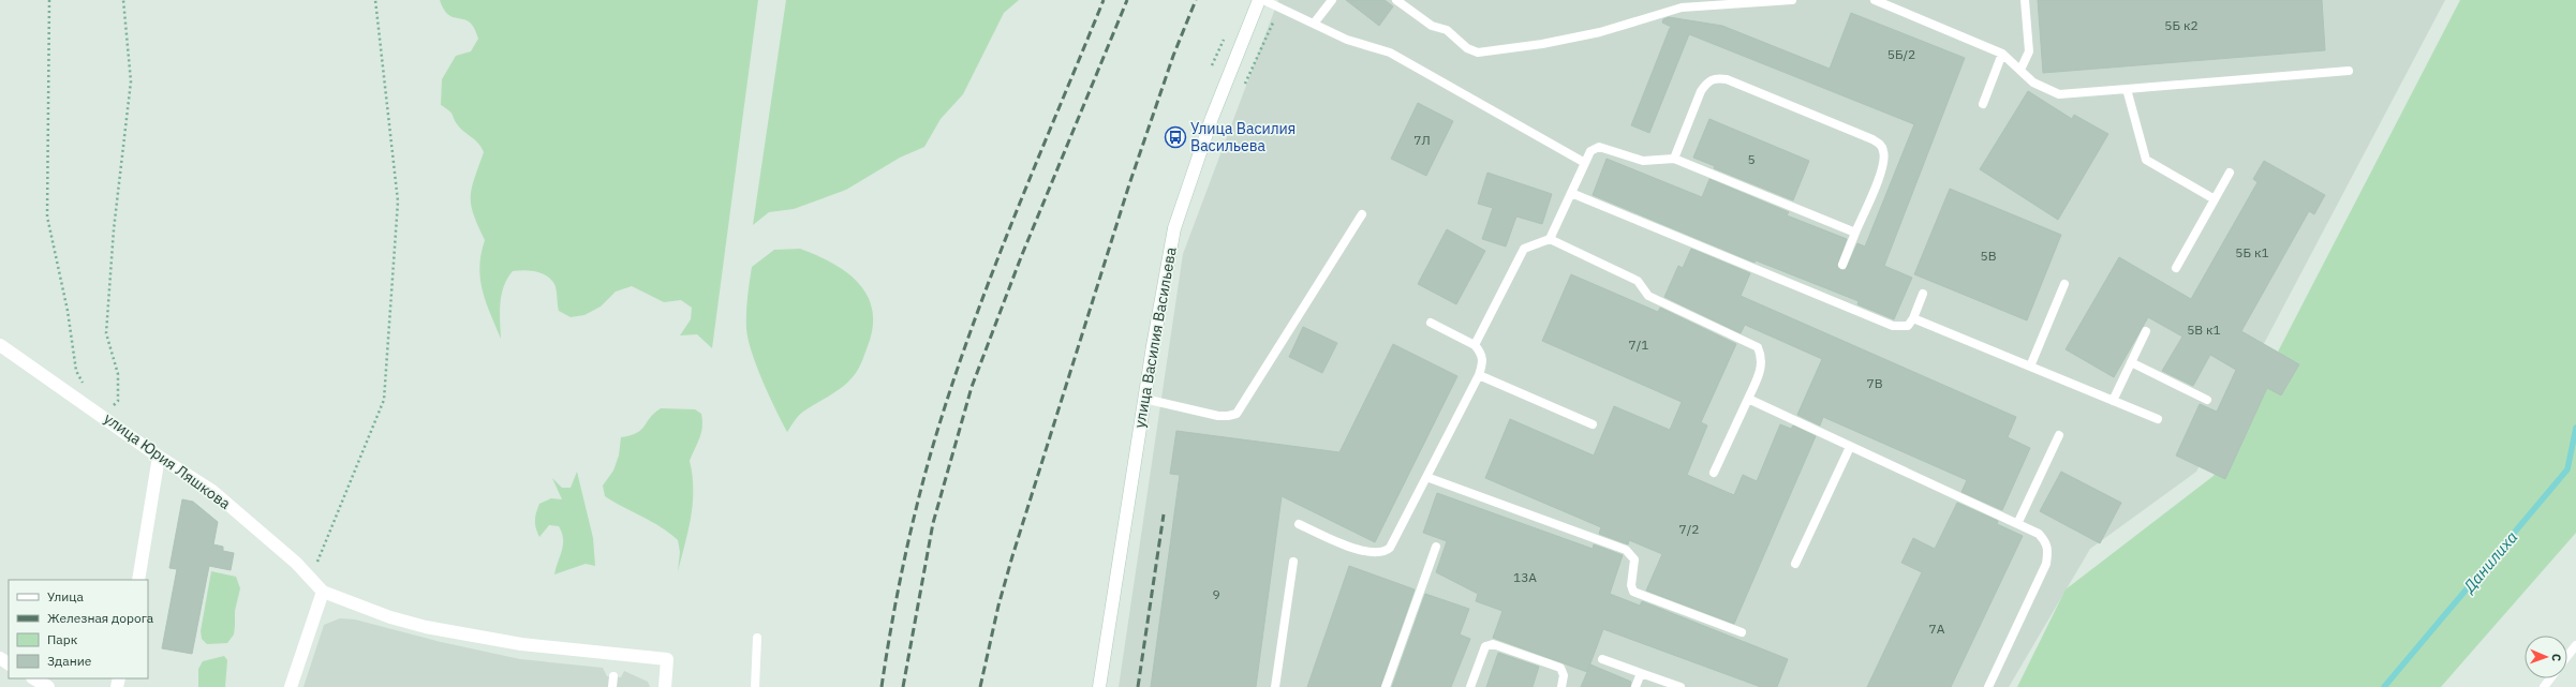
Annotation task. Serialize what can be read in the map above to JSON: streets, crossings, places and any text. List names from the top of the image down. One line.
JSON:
{"streets":{"street":["улица Василия Васильева","улица Юрия Ляшкова"]},"water":["Данилиха"],"places":{"bus stop":["Улица Василия Васильева"]},"house_numbers":["5Б к2","5Б/2","7Л","5","5Б к1","5В","5В к1","7/1","7В","7/2","13А","9","7А"],"legend":["Улица","Железная дорога","Парк","Здание"],"north":"right"}
